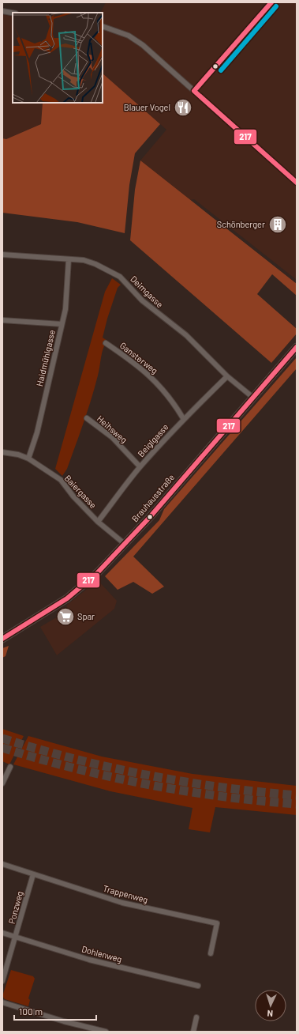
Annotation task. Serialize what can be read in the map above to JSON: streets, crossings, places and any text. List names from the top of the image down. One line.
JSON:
{"streets":{"main road":["Brauhausstraße"],"street":["Deimgasse","Haidmühlgasse","Gansterweg","Heihsweg","Beiglgasse","Baiergasse","Trappenweg","Ponzweg","Dohlenweg"]},"crossings":[["Deimgasse","Haidmühlgasse"],["Deimgasse","Beiglgasse"],["Deimgasse","Brauhausstraße"],["Haidmühlgasse","Baiergasse"],["Gansterweg","Beiglgasse"],["Heihsweg","Beiglgasse"],["Beiglgasse","Baiergasse"],["Baiergasse","Brauhausstraße"],["Trappenweg","Ponzweg"],["Ponzweg","Dohlenweg"]],"places":{"restaurant":["Blauer Vogel"],"building":["Schönberger"],"supermarket":["Spar"]},"lines":["transit line 217"],"scale_bar":"100 m","north":"bottom"}
